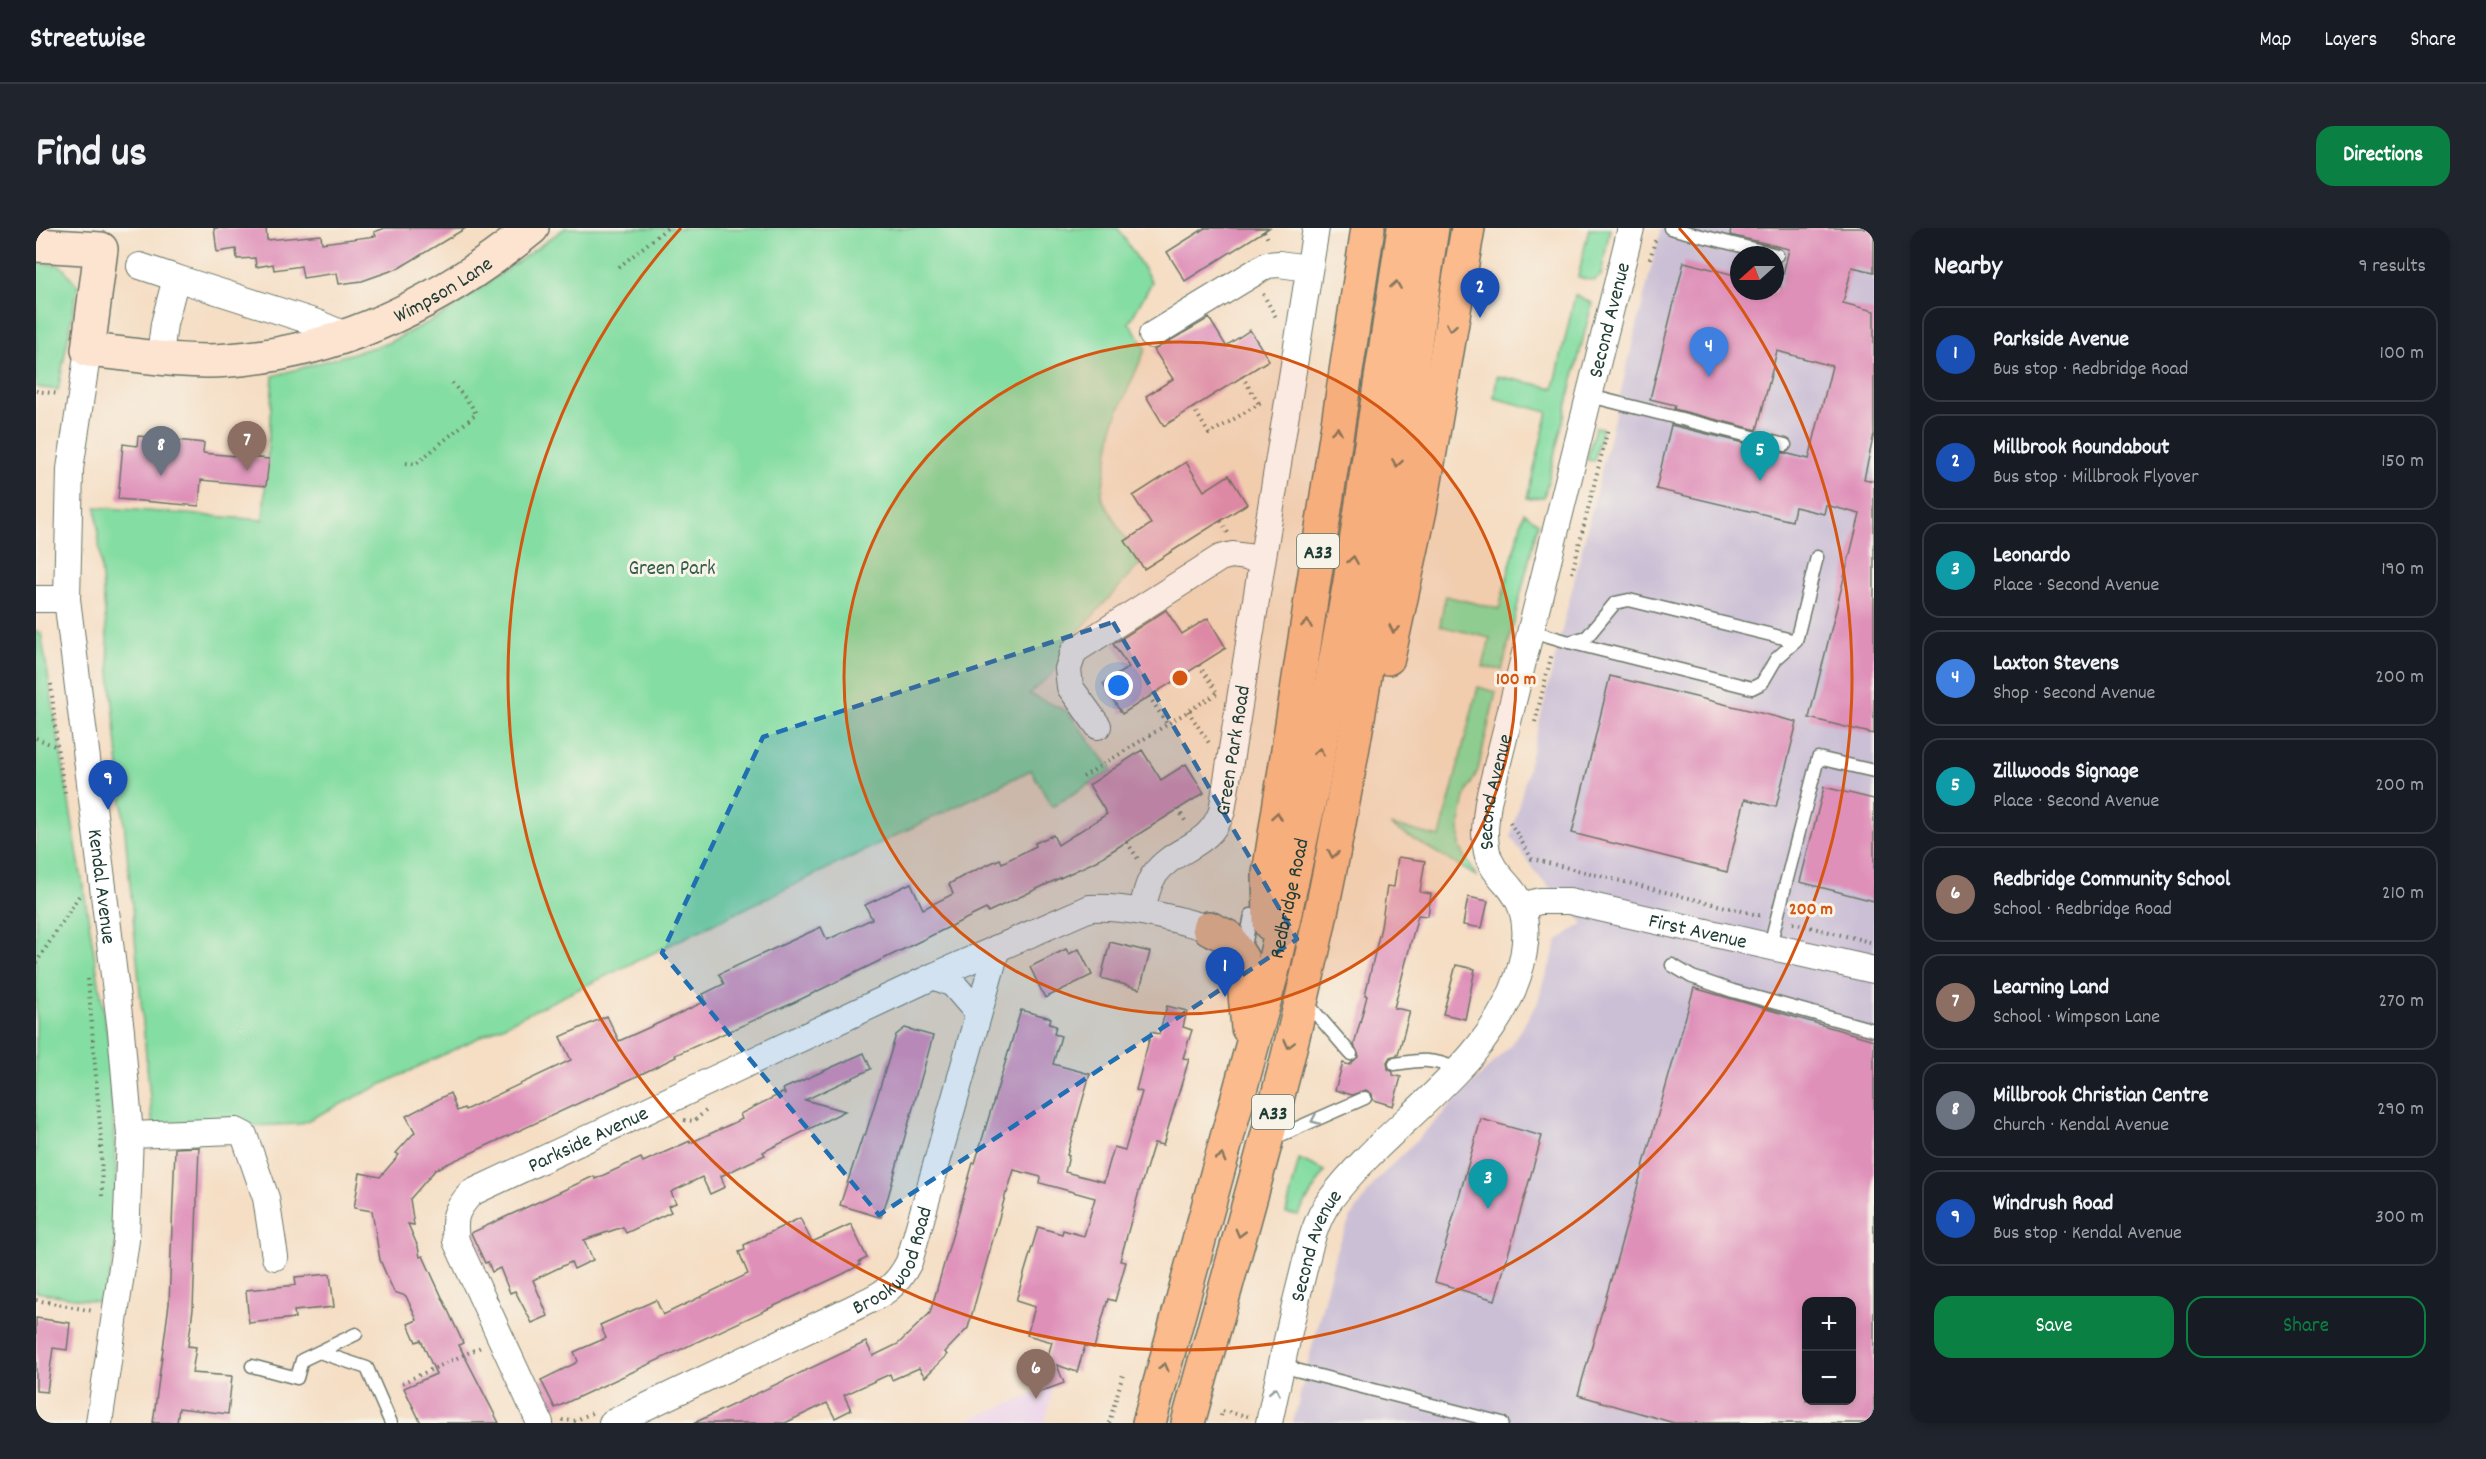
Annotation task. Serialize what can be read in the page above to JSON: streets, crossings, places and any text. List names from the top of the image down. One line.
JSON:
{"streets":{"highway":["A33","Redbridge Road"],"street":["Wimpson Lane","Second Avenue","Green Park Road","Kendal Avenue","First Avenue","Parkside Avenue","Brookwood Road"]},"crossings":[["Wimpson Lane","Kendal Avenue"],["Second Avenue","First Avenue"],["A33","Redbridge Road"],["Green Park Road","Parkside Avenue"],["Parkside Avenue","Brookwood Road"]],"parks":["Green Park"],"north":"left","page":{"header":"Streetwise","nav":["Map","Layers","Share"],"title":"Find us","buttons":["Directions",["Save","Share"]],"heading":["Nearby","9 results"],"pins":["2","4","7","8","5","9","1","3","6"],"list":[{"mark":"1","name":"Parkside Avenue","note":"Bus stop · Redbridge Road","value":"100 m"},{"mark":"2","name":"Millbrook Roundabout","note":"Bus stop · Millbrook Flyover","value":"150 m"},{"mark":"3","name":"Leonardo","note":"Place · Second Avenue","value":"190 m"},{"mark":"4","name":"Laxton Stevens","note":"Shop · Second Avenue","value":"200 m"},{"mark":"5","name":"Zillwoods Signage","note":"Place · Second Avenue","value":"200 m"},{"mark":"6","name":"Redbridge Community School","note":"School · Redbridge Road","value":"210 m"},{"mark":"7","name":"Learning Land","note":"School · Wimpson Lane","value":"270 m"},{"mark":"8","name":"Millbrook Christian Centre","note":"Church · Kendal Avenue","value":"290 m"},{"mark":"9","name":"Windrush Road","note":"Bus stop · Kendal Avenue","value":"300 m"}],"map_buttons":["+","−"]},"rings":["100 m","200 m"]}
